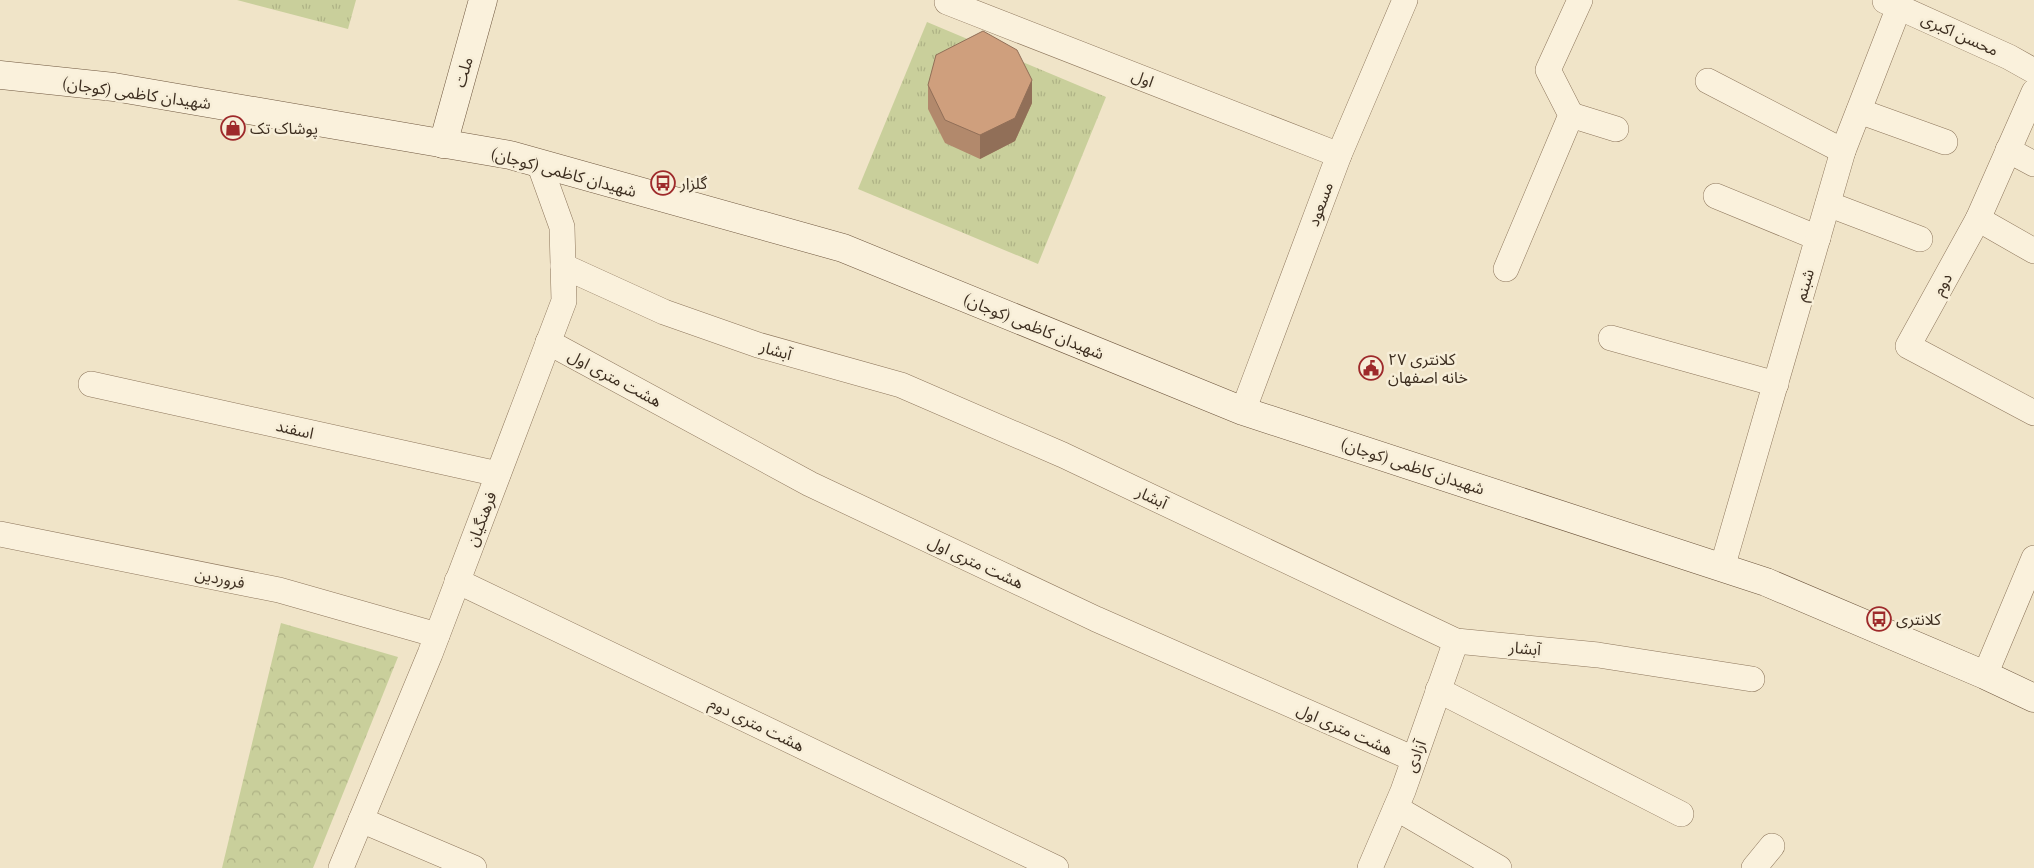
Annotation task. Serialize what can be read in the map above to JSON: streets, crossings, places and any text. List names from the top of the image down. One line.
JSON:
{"streets":{"main road":["ملت","شهیدان کاظمی (کوجان)"],"street":["محسن اکبری","اول","مسعود","دوم","شبنم","آبشار","هشت متری اول","اسفند","فرهنگیان","فروردین","هشت متری دوم","آزادی"]},"crossings":[["محسن اکبری","شبنم"],["ملت","شهیدان کاظمی (کوجان)"],["اول","مسعود"],["شهیدان کاظمی (کوجان)","مسعود"],["شهیدان کاظمی (کوجان)","شبنم"],["شهیدان کاظمی (کوجان)","فرهنگیان"],["آبشار","فرهنگیان"],["آبشار","آزادی"],["هشت متری اول","فرهنگیان"],["هشت متری اول","آزادی"],["اسفند","فرهنگیان"],["فرهنگیان","فروردین"],["فرهنگیان","هشت متری دوم"]],"places":{"shop":["پوشاک تک"],"bus stop":["گلزار","کلانتری"],"public building":["کلانتری ۲۷ خانه اصفهان"]}}
